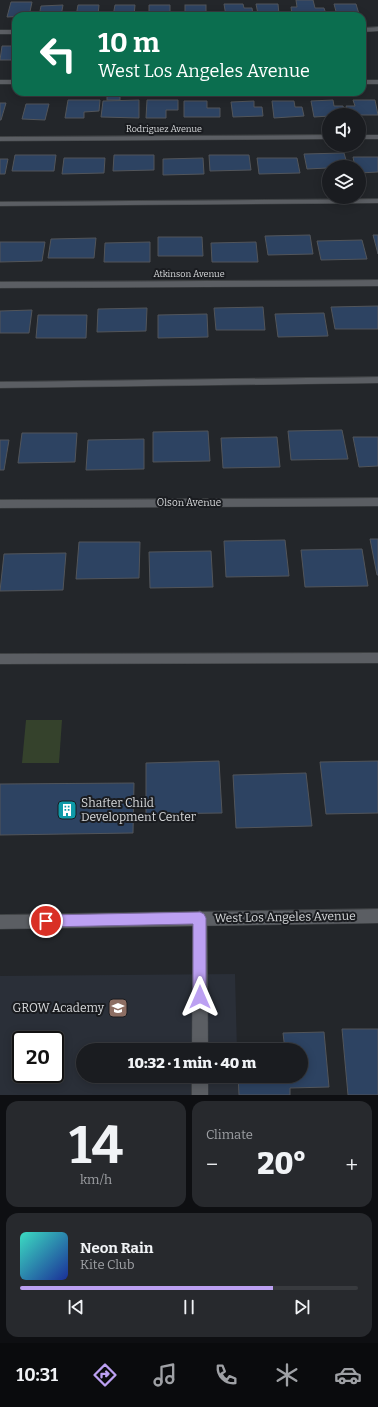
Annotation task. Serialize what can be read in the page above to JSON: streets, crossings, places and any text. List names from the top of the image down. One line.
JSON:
{"streets":{"street":["Rodriguez Avenue","Atkinson Avenue","Olson Avenue","West Los Angeles Avenue"]},"places":{"building":["Shafter Child Development Center"],"school or university":["GROW Academy"]},"page":{"turn":["10 m","West Los Angeles Avenue"],"limit":"20","trip":"10:32 · 1 min · 40 m","tile":[["14","km/h"],"Climate"],"heat":["−","20°","+"],"song":["Neon Rain","Kite Club"],"tabs":"10:31"}}
